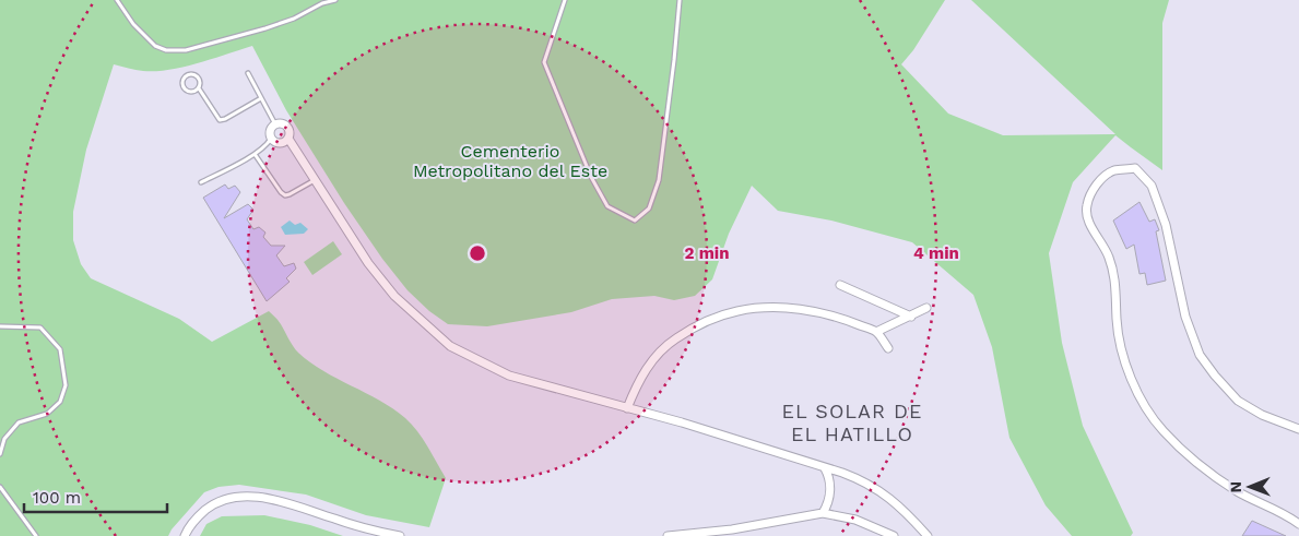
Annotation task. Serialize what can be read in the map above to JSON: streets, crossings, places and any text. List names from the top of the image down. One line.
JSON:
{"districts":["EL SOLAR DE EL HATILLO"],"parks":["Cementerio Metropolitano del Este"],"scale_bar":"100 m","north":"left","rings":["2 min","4 min"]}
